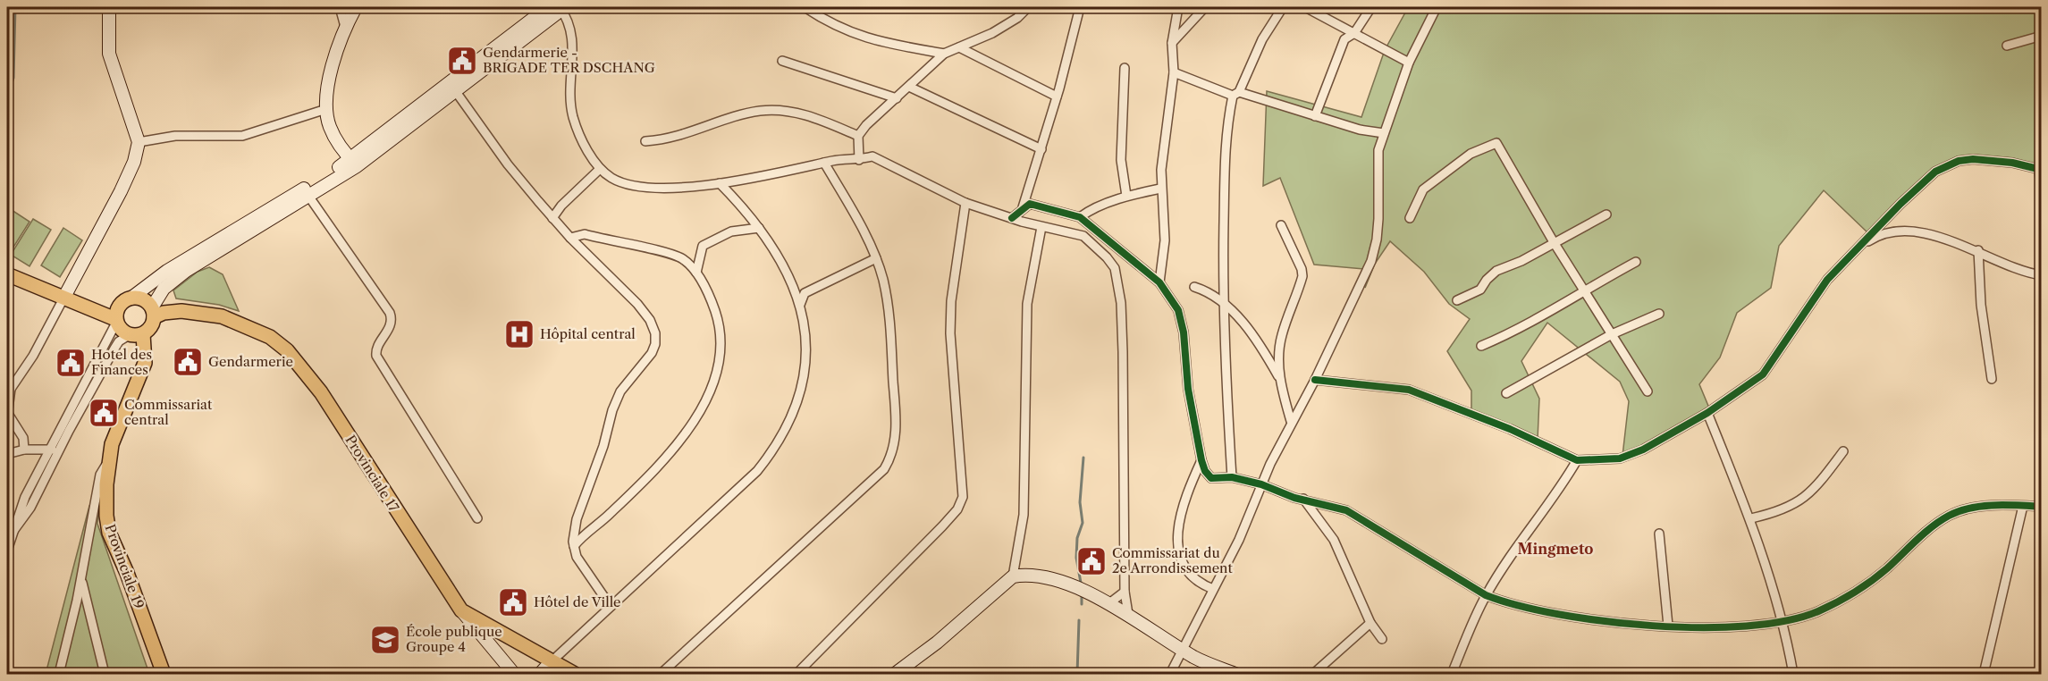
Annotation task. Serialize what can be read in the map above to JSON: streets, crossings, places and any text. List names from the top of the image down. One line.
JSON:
{"streets":{"main road":["Provinciale 17","Provinciale 19"]},"crossings":[["Provinciale 17","Provinciale 19"]],"districts":["Mingmeto"],"places":{"public building":["Gendarmerie - BRIGADE TER DSCHANG","Gendarmerie","Hotel des Finances","Commissariat central","Commissariat du 2e Arrondissement","Hôtel de Ville"],"hospital":["Hôpital central"],"school or university":["École publique Groupe 4"]}}
